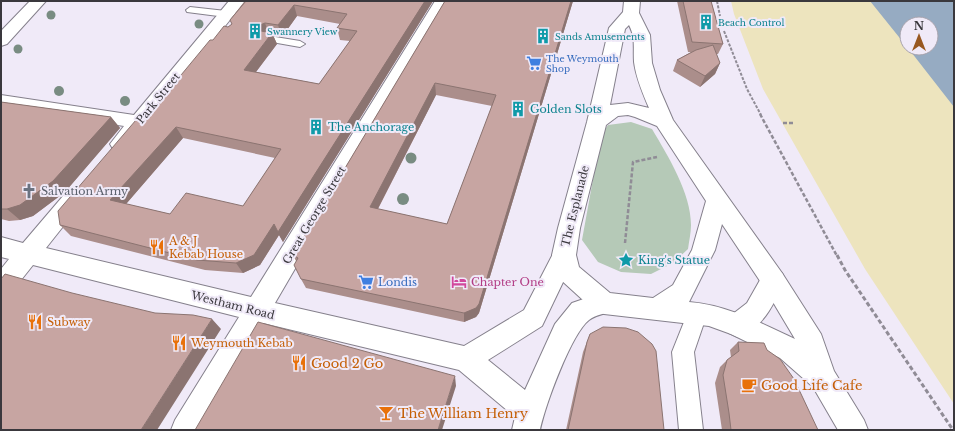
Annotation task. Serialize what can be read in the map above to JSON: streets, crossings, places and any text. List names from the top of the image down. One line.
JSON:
{"streets":{"street":["Park Street","The Esplanade","Great George Street","Westham Road"]},"crossings":[["Great George Street","Westham Road"]],"places":{"building":["Beach Control","Swannery View","Sands Amusements","Golden Slots","The Anchorage"],"supermarket":["The Weymouth Shop","Londis"],"church":["Salvation Army"],"restaurant":["A & J Kebab House","Subway","Weymouth Kebab","Good 2 Go"],"place":["King's Statue"],"hotel":["Chapter One"],"cafe":["Good Life Cafe"],"bar":["The William Henry"]},"north":"top"}
